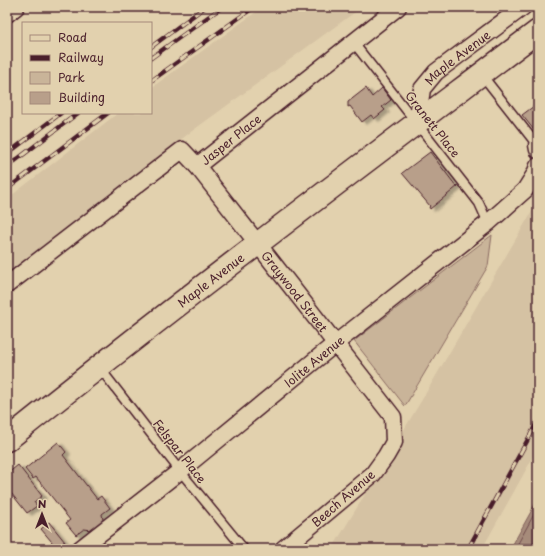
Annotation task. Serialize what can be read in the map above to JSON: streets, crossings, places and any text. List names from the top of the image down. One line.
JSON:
{"streets":{"main road":["Maple Avenue"],"street":["Jasper Place","Graywood Street","Iolite Avenue","Beech Avenue"],"lane":["Granett Place","Felspar Place"]},"crossings":[["Maple Avenue","Granett Place"],["Maple Avenue","Graywood Street"],["Maple Avenue","Felspar Place"],["Granett Place","Jasper Place"],["Granett Place","Iolite Avenue"],["Jasper Place","Graywood Street"],["Graywood Street","Iolite Avenue"],["Graywood Street","Beech Avenue"],["Iolite Avenue","Felspar Place"]],"legend":["Road","Railway","Park","Building"],"north":"top"}
